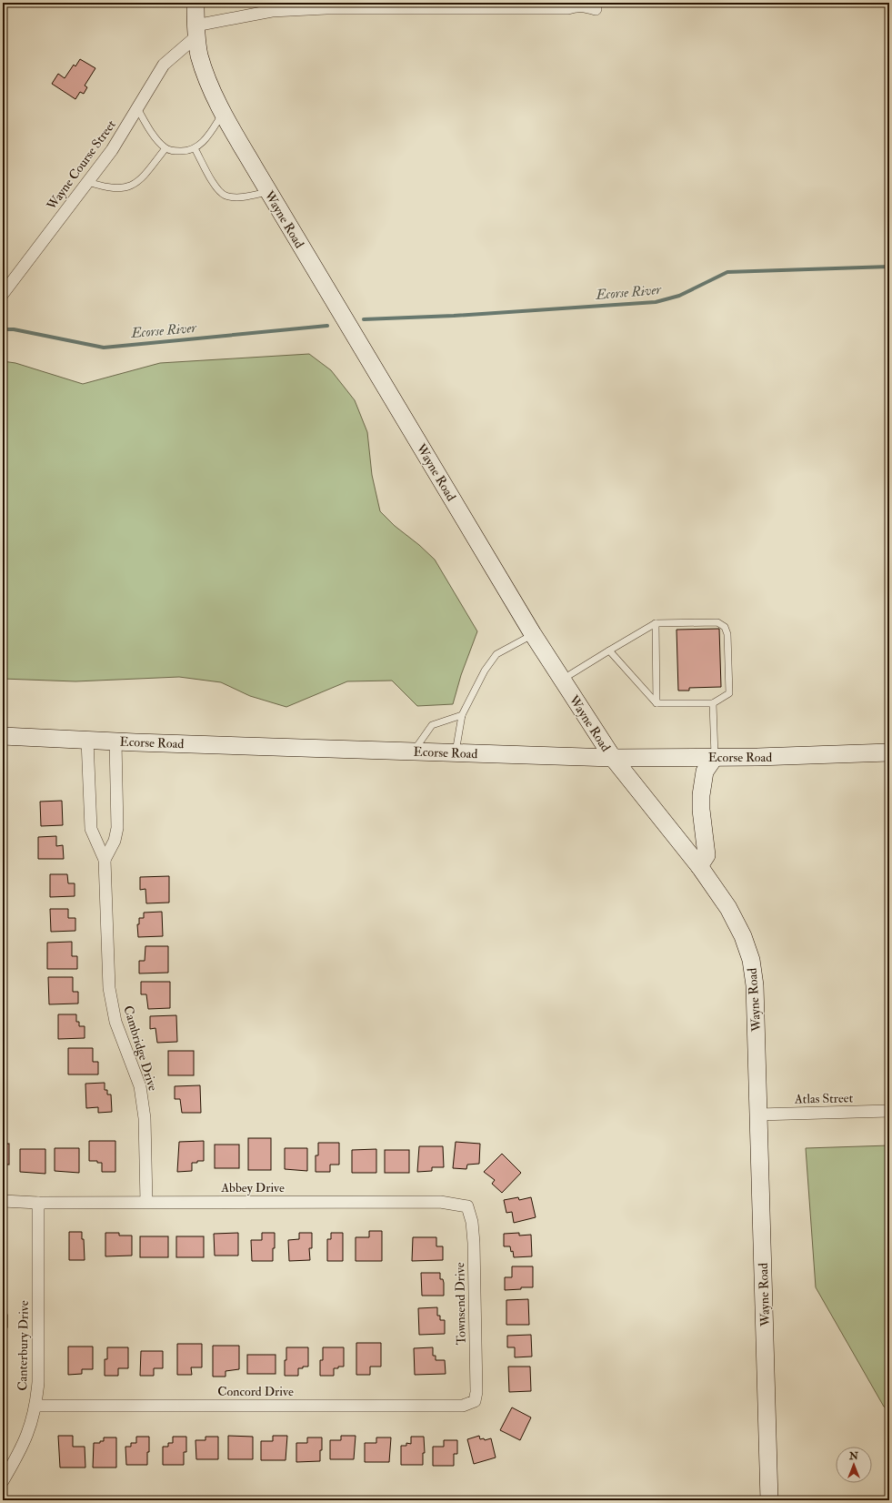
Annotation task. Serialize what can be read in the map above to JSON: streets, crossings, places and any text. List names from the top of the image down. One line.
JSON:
{"streets":{"main road":["Wayne Road","Ecorse Road"],"street":["Wayne Course Street","Cambridge Drive","Atlas Street","Abbey Drive","Townsend Drive","Canterbury Drive","Concord Drive"]},"crossings":[["Wayne Course Street","Wayne Road"],["Wayne Road","Ecorse Road"],["Wayne Road","Atlas Street"],["Ecorse Road","Cambridge Drive"],["Cambridge Drive","Abbey Drive"],["Abbey Drive","Townsend Drive"],["Abbey Drive","Canterbury Drive"],["Townsend Drive","Concord Drive"],["Canterbury Drive","Concord Drive"]],"water":["Ecorse River"],"north":"top"}
